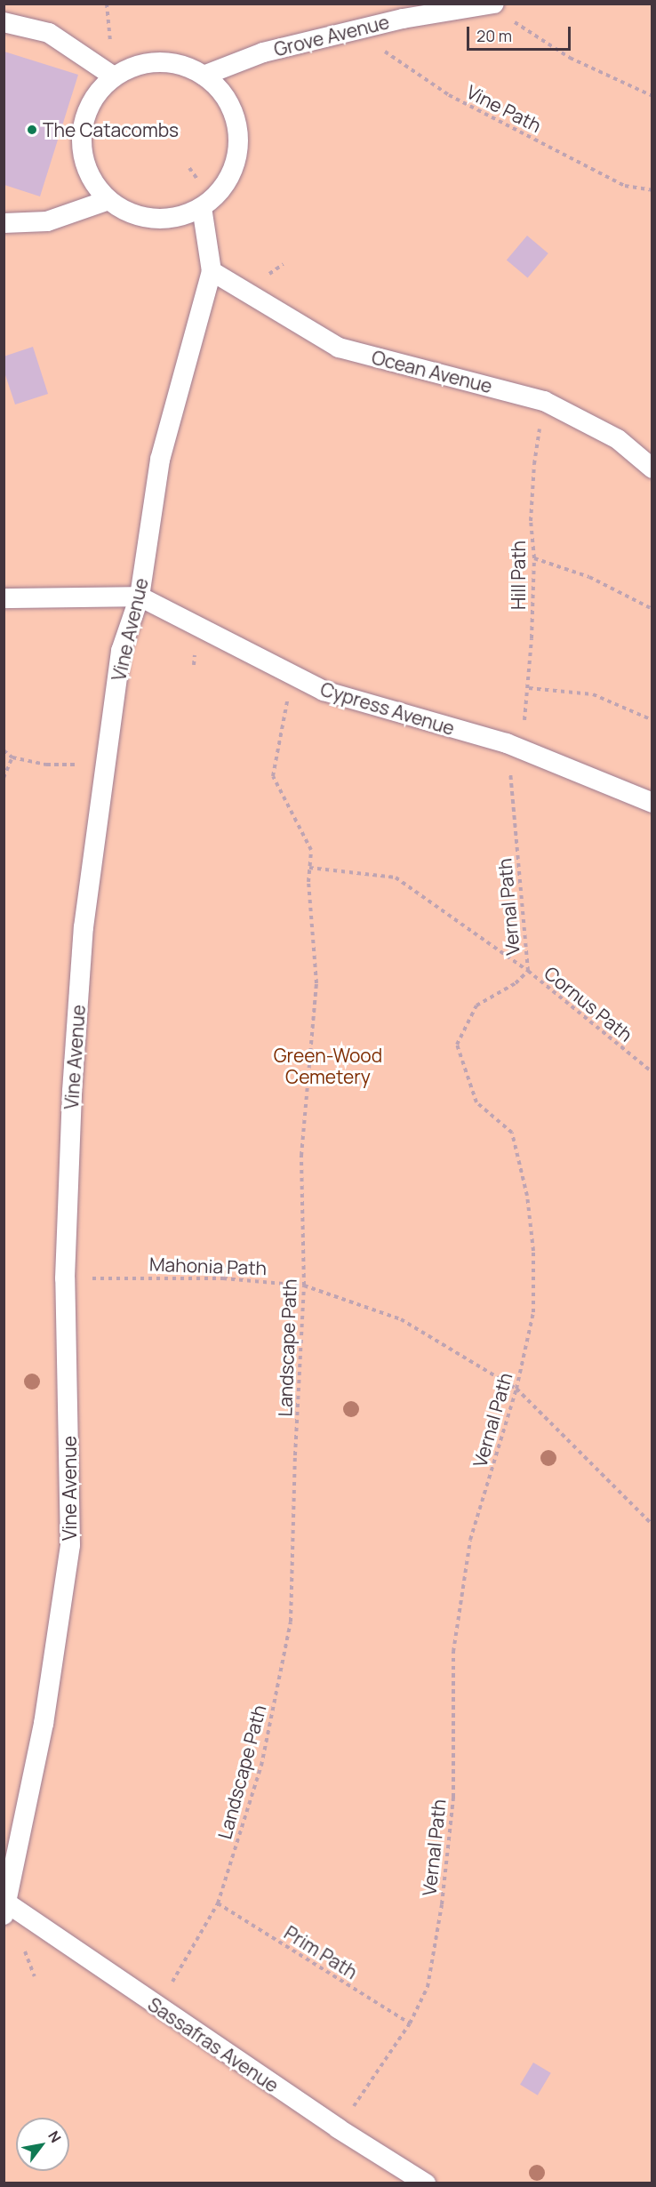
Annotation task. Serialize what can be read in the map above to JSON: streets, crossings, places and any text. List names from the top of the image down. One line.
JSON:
{"streets":{"lane":["Grove Avenue","Ocean Avenue","Vine Avenue","Cypress Avenue","Sassafras Avenue"],"path":["Vine Path","Hill Path","Vernal Path","Cornus Path","Mahonia Path","Landscape Path","Prim Path"]},"crossings":[["Grove Avenue","Vine Path"],["Grove Avenue","Vine Avenue"],["Ocean Avenue","Hill Path"],["Ocean Avenue","Vine Avenue"],["Hill Path","Cypress Avenue"],["Hill Path","Vernal Path"],["Vine Avenue","Cypress Avenue"],["Vine Avenue","Mahonia Path"],["Vine Avenue","Sassafras Avenue"],["Cypress Avenue","Vernal Path"],["Cypress Avenue","Landscape Path"],["Vernal Path","Cornus Path"],["Vernal Path","Mahonia Path"],["Vernal Path","Prim Path"],["Vernal Path","Sassafras Avenue"],["Cornus Path","Landscape Path"],["Mahonia Path","Landscape Path"],["Landscape Path","Prim Path"],["Landscape Path","Sassafras Avenue"]],"parks":["Green-Wood Cemetery"],"places":["The Catacombs"],"scale_bar":"20 m","north":"top right"}
